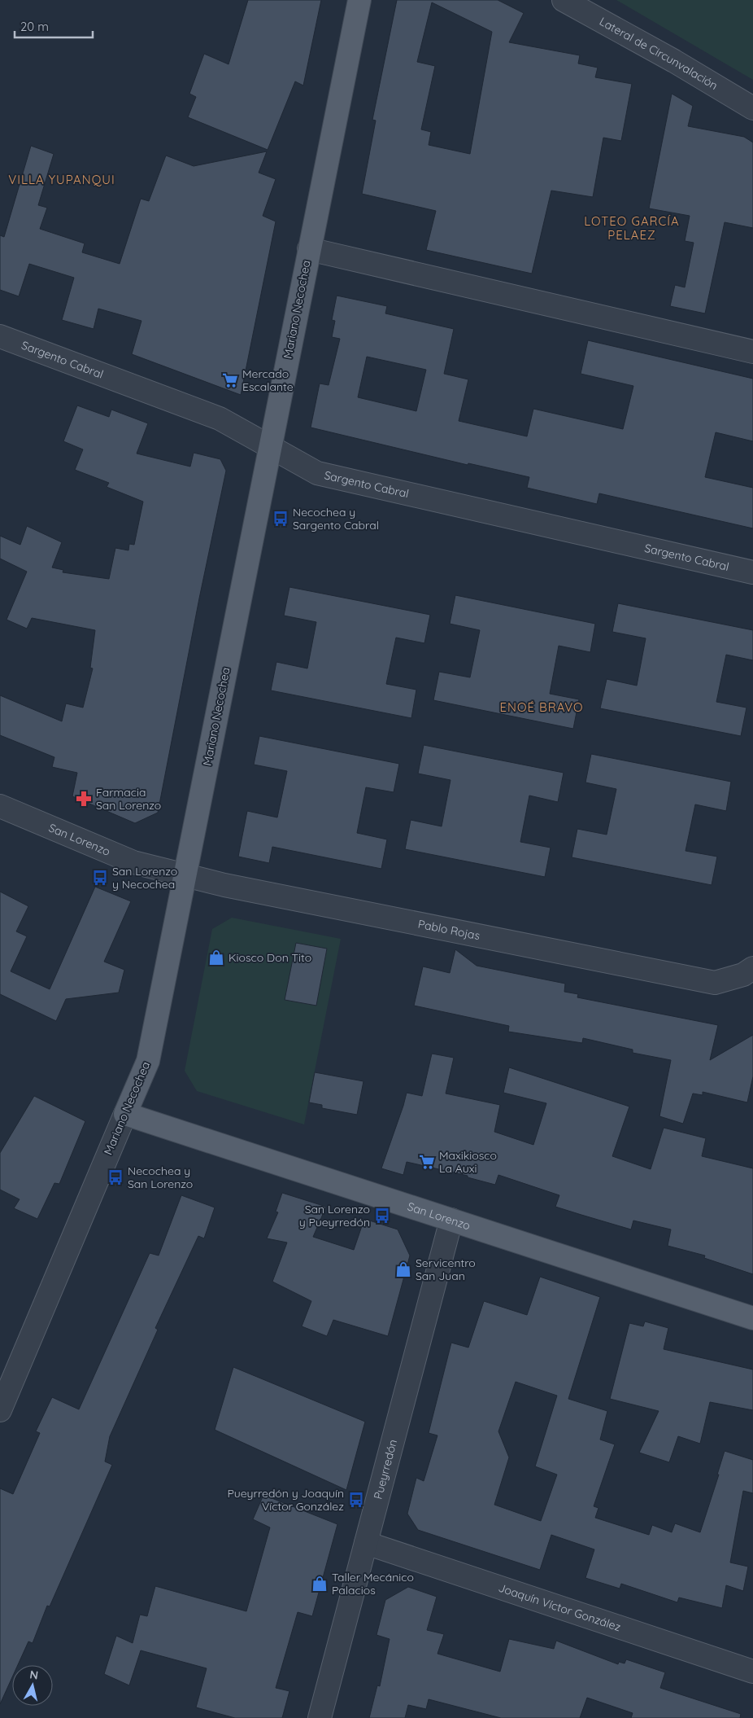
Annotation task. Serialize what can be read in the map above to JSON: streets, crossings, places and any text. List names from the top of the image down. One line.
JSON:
{"streets":{"main road":["Mariano Necochea","San Lorenzo"],"street":["Lateral de Circunvalación","Sargento Cabral","Pablo Rojas","Pueyrredón","Joaquín Víctor González"]},"crossings":[["Mariano Necochea","Sargento Cabral"],["Mariano Necochea","San Lorenzo"],["Mariano Necochea","Pablo Rojas"],["San Lorenzo","Pablo Rojas"],["San Lorenzo","Pueyrredón"],["Pueyrredón","Joaquín Víctor González"]],"districts":["VILLA YUPANQUI","LOTEO GARCÍA PELAEZ","ENOÉ BRAVO"],"places":{"supermarket":["Mercado Escalante","Maxikiosco La Auxi"],"bus stop":["Necochea y Sargento Cabral","San Lorenzo y Necochea","Necochea y San Lorenzo","San Lorenzo y Pueyrredón","Pueyrredón y Joaquín Víctor González"],"pharmacy":["Farmacia San Lorenzo"],"shop":["Kiosco Don Tito","Servicentro San Juan","Taller Mecánico Palacios"]},"scale_bar":"20 m","north":"top"}
